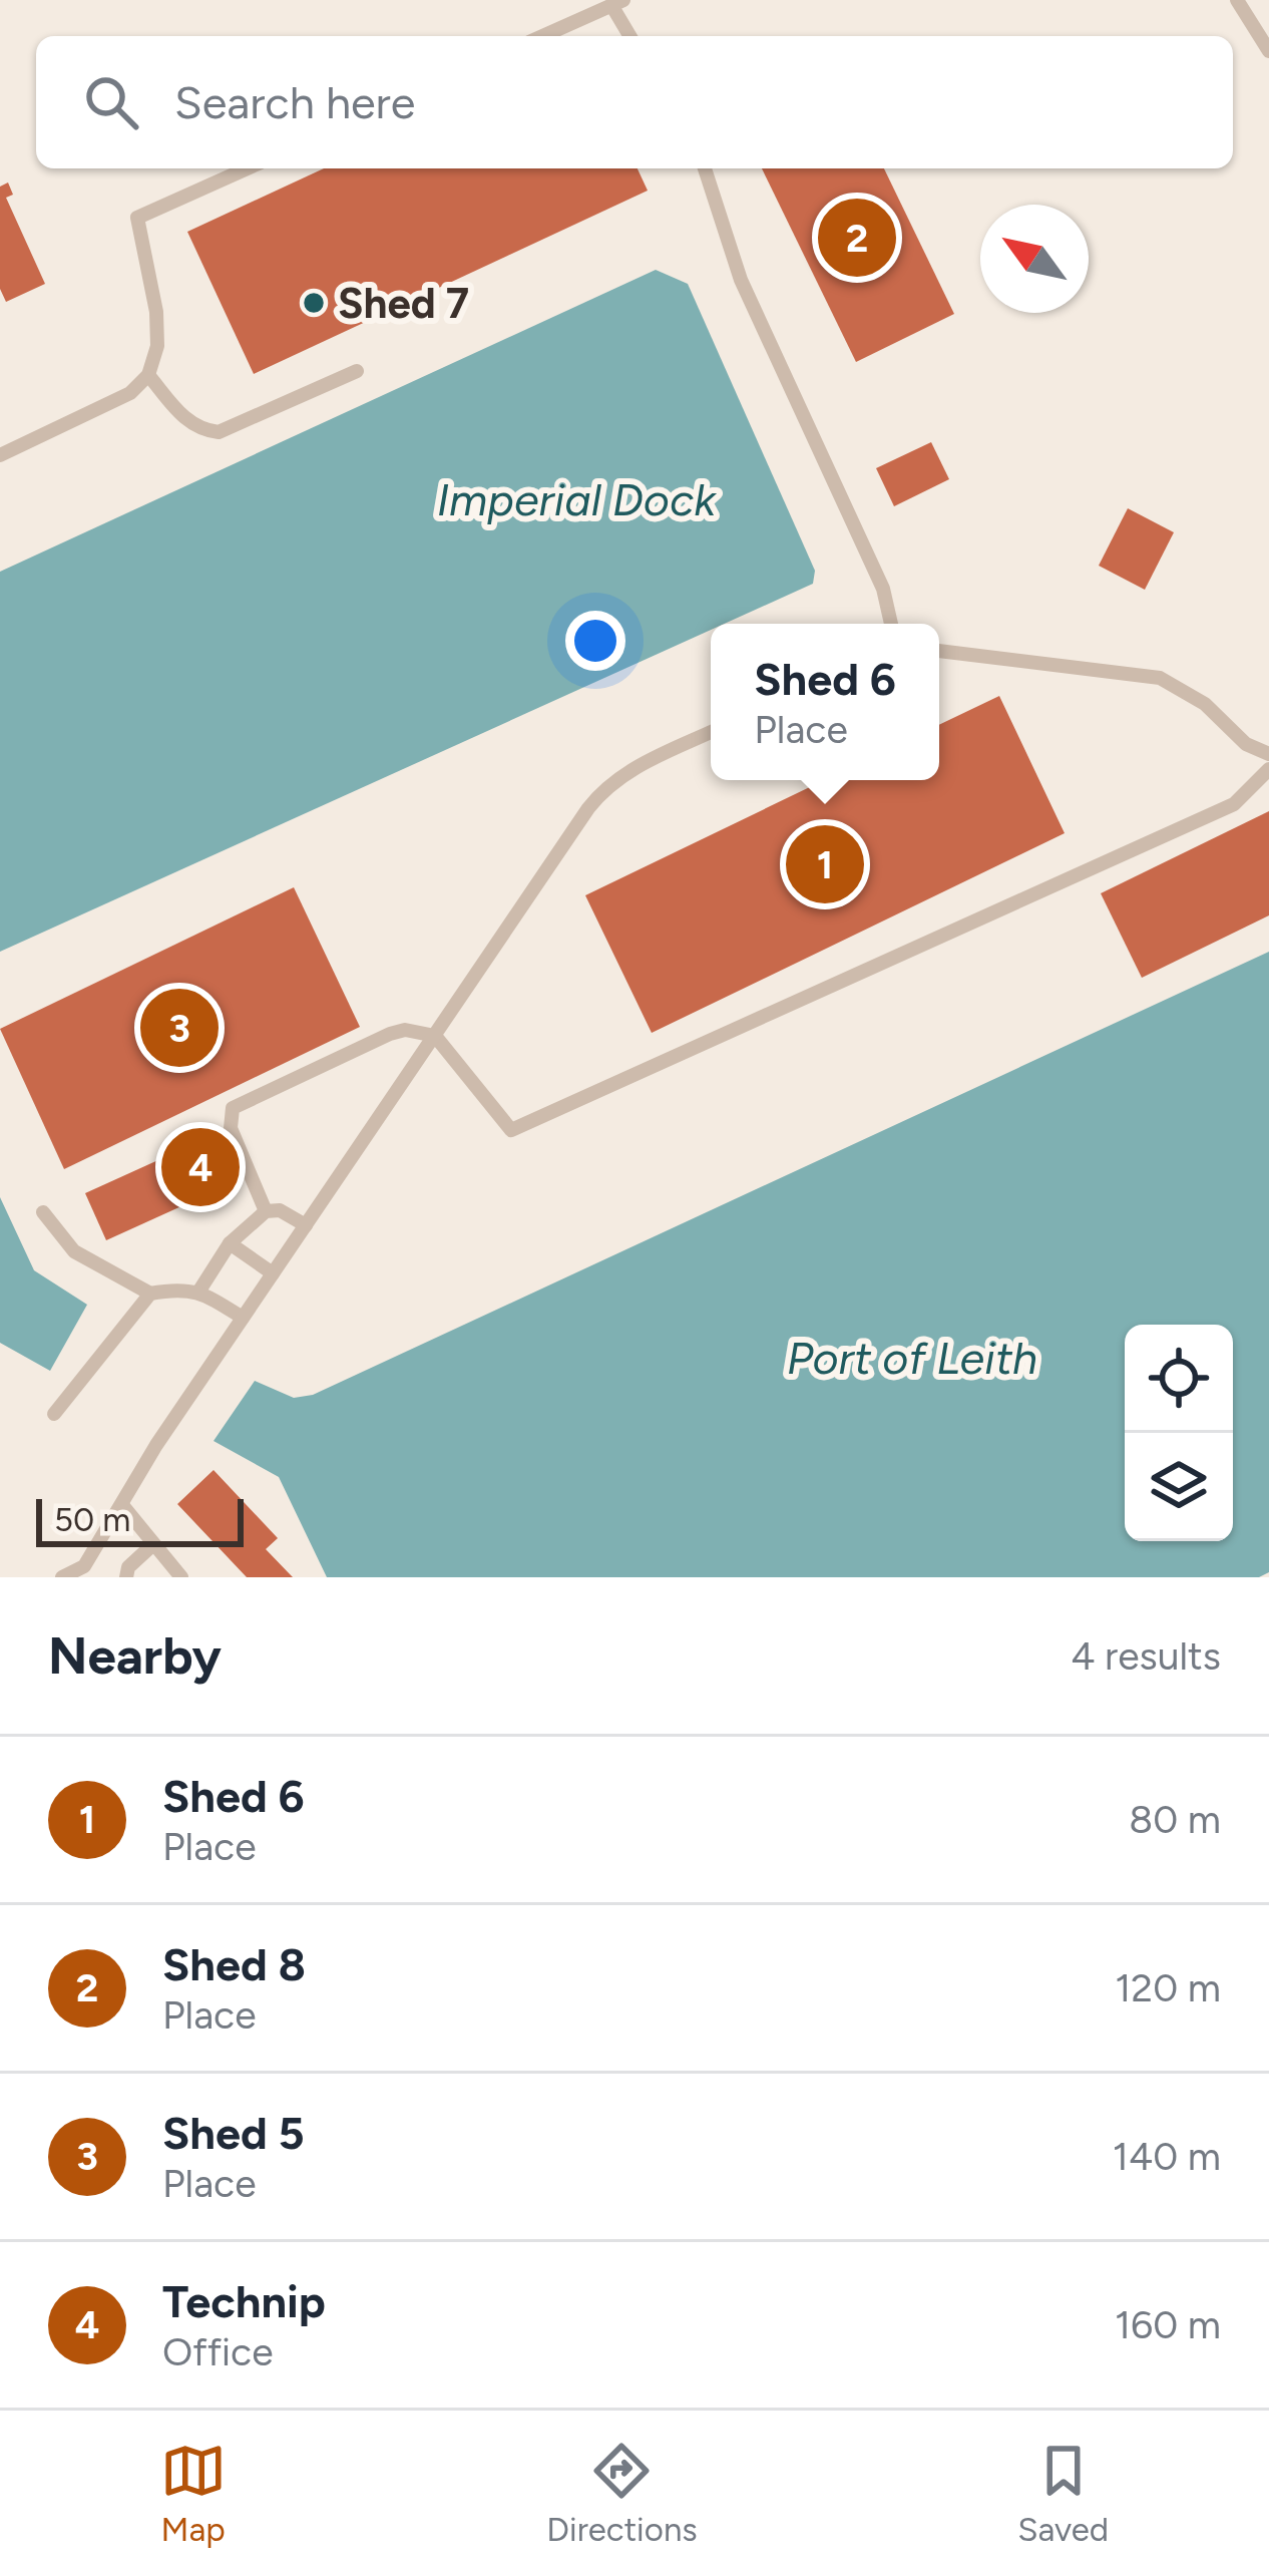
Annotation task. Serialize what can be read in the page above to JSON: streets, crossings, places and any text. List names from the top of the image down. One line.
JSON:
{"water":["Imperial Dock","Port of Leith"],"places":["Shed 7"],"scale_bar":"50 m","north":"top left","page":{"search":"Search here","pins":["2","1","3","4"],"popup":["Shed 6","Place"],"scale":"50 m","heading":["Nearby","4 results"],"list":[{"mark":"1","name":"Shed 6","note":"Place","value":"80 m"},{"mark":"2","name":"Shed 8","note":"Place","value":"120 m"},{"mark":"3","name":"Shed 5","note":"Place","value":"140 m"},{"mark":"4","name":"Technip","note":"Office","value":"160 m"}],"nav":["Map","Directions","Saved"]}}
